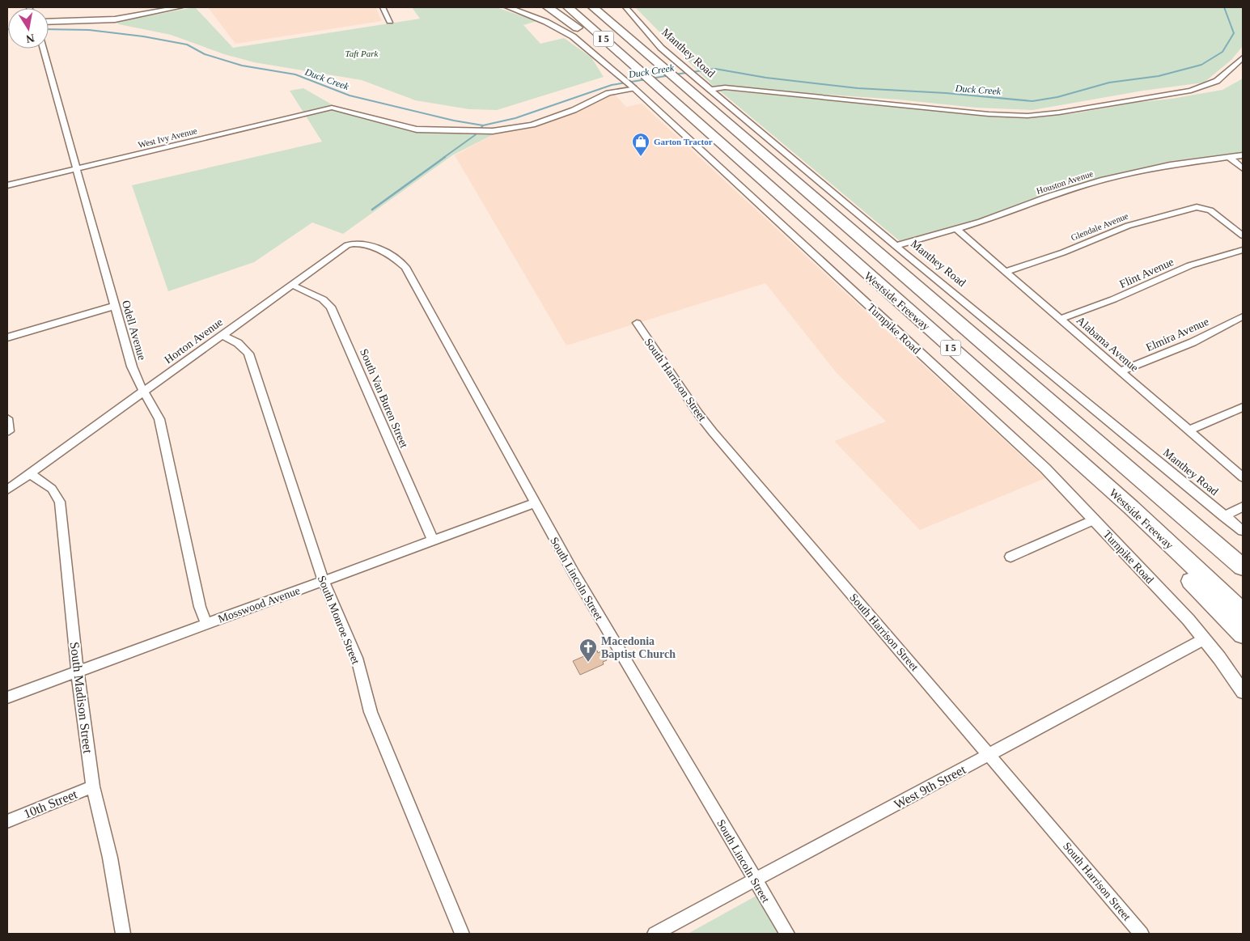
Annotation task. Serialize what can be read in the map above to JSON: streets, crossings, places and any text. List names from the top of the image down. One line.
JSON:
{"streets":{"highway":["I 5","Westside Freeway"],"street":["Manthey Road","West Ivy Avenue","Houston Avenue","Glendale Avenue","Flint Avenue","Turnpike Road","Odell Avenue","Elmira Avenue","Horton Avenue","Alabama Avenue","South Harrison Street","South Van Buren Street","South Lincoln Street","Mosswood Avenue","South Monroe Street","South Madison Street","West 9th Street","10th Street"]},"crossings":[["I 5","Manthey Road"],["Manthey Road","Houston Avenue"],["West Ivy Avenue","Turnpike Road"],["West Ivy Avenue","Odell Avenue"],["Houston Avenue","Alabama Avenue"],["Glendale Avenue","Alabama Avenue"],["Flint Avenue","Alabama Avenue"],["Turnpike Road","West 9th Street"],["Odell Avenue","Horton Avenue"],["Odell Avenue","Mosswood Avenue"],["Elmira Avenue","Alabama Avenue"],["Horton Avenue","South Van Buren Street"],["Horton Avenue","South Lincoln Street"],["Horton Avenue","South Monroe Street"],["Horton Avenue","South Madison Street"],["South Harrison Street","West 9th Street"],["South Van Buren Street","Mosswood Avenue"],["South Lincoln Street","Mosswood Avenue"],["South Lincoln Street","West 9th Street"],["Mosswood Avenue","South Monroe Street"],["Mosswood Avenue","South Madison Street"],["South Madison Street","10th Street"]],"water":["Duck Creek"],"parks":["Taft Park"],"places":{"shop":["Garton Tractor"],"church":["Macedonia Baptist Church"]},"north":"bottom"}
